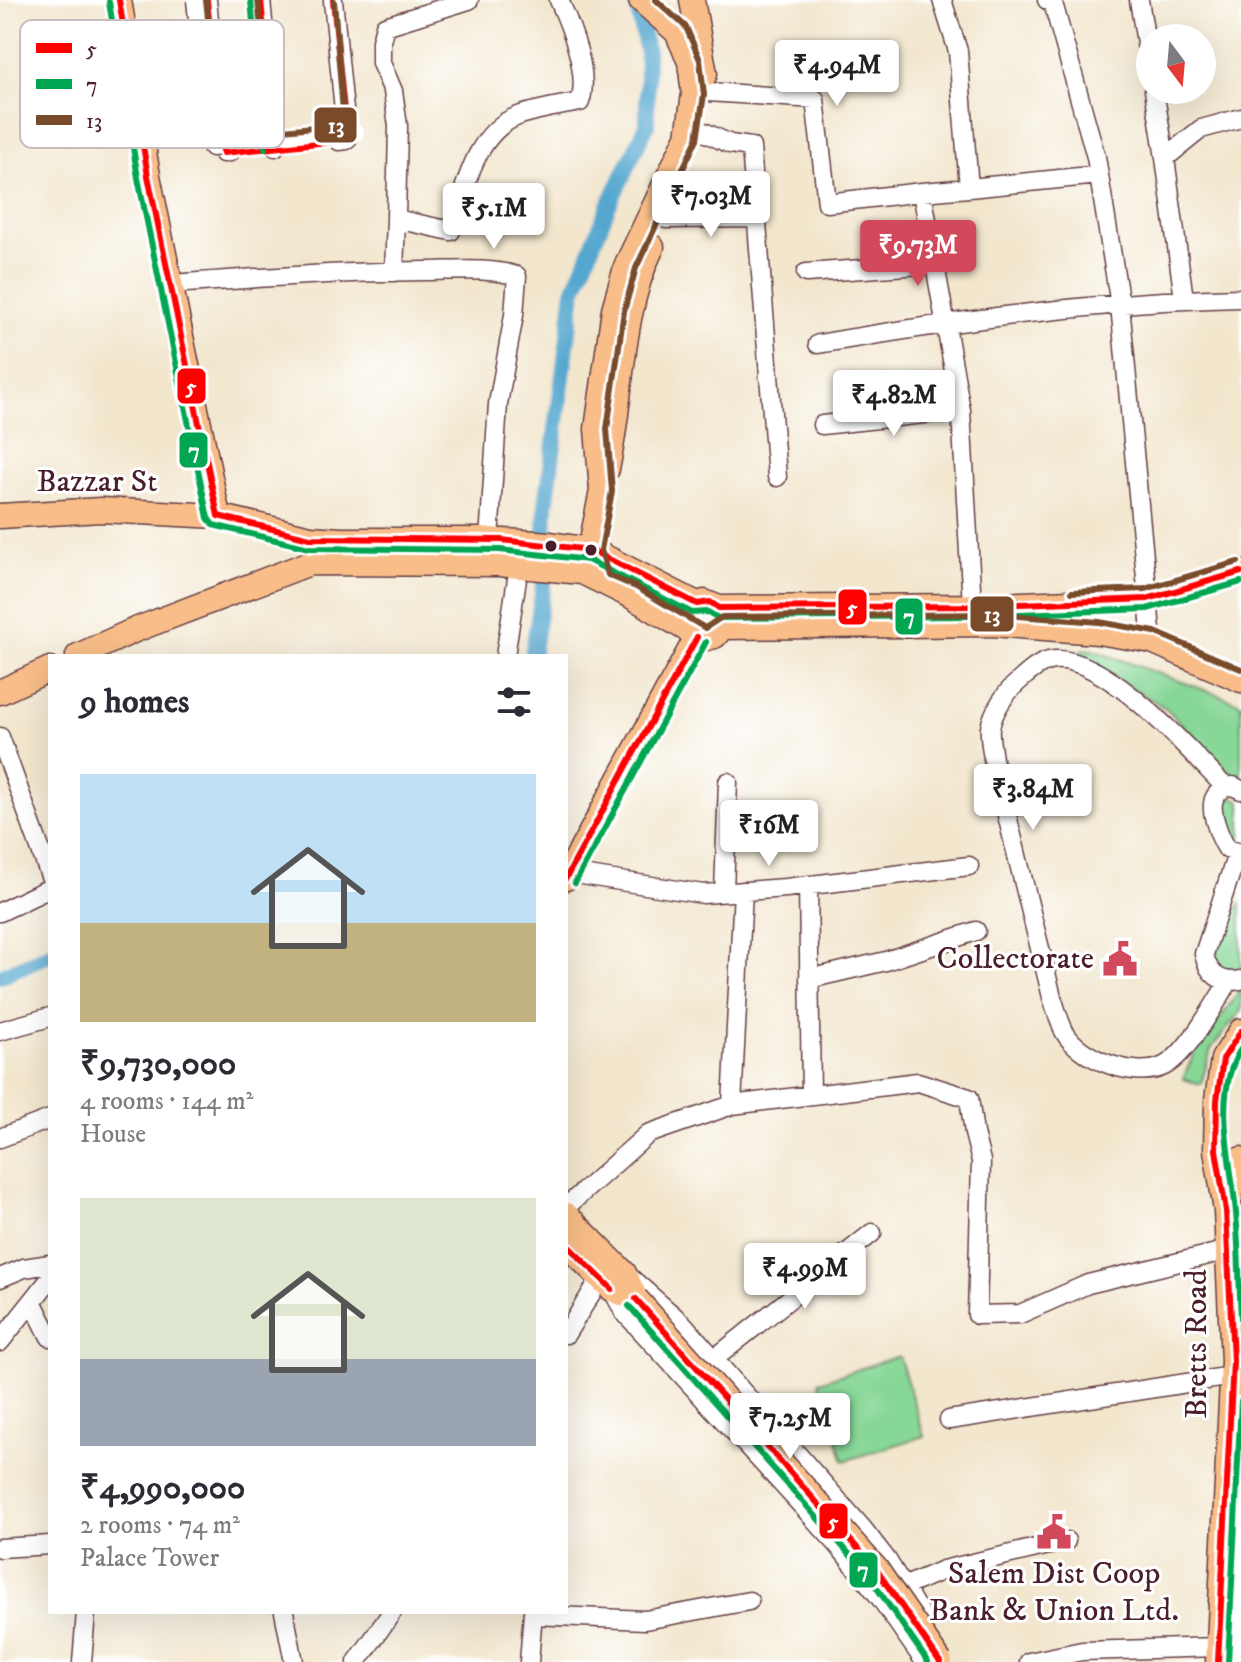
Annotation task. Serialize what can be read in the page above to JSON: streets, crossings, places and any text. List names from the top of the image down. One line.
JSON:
{"streets":{"main road":["Bazzar St","Bretts Road"]},"places":{"public building":["Collectorate","Salem Dist Coop Bank & Union Ltd."]},"lines":["transit line 5","transit line 13","transit line 7"],"legend":["5","7","13"],"north":"bottom","page":{"price":["₹4.94M","₹7.03M","₹5.1M","₹9.73M","₹4.82M","₹3.84M","₹16M","₹4.99M","₹7.25M"],"heading":"9 homes","list":[{"name":"₹9,730,000","note":"4 rooms · 144 m² · House"},{"name":"₹4,990,000","note":"2 rooms · 74 m² · Palace Tower"}]}}
